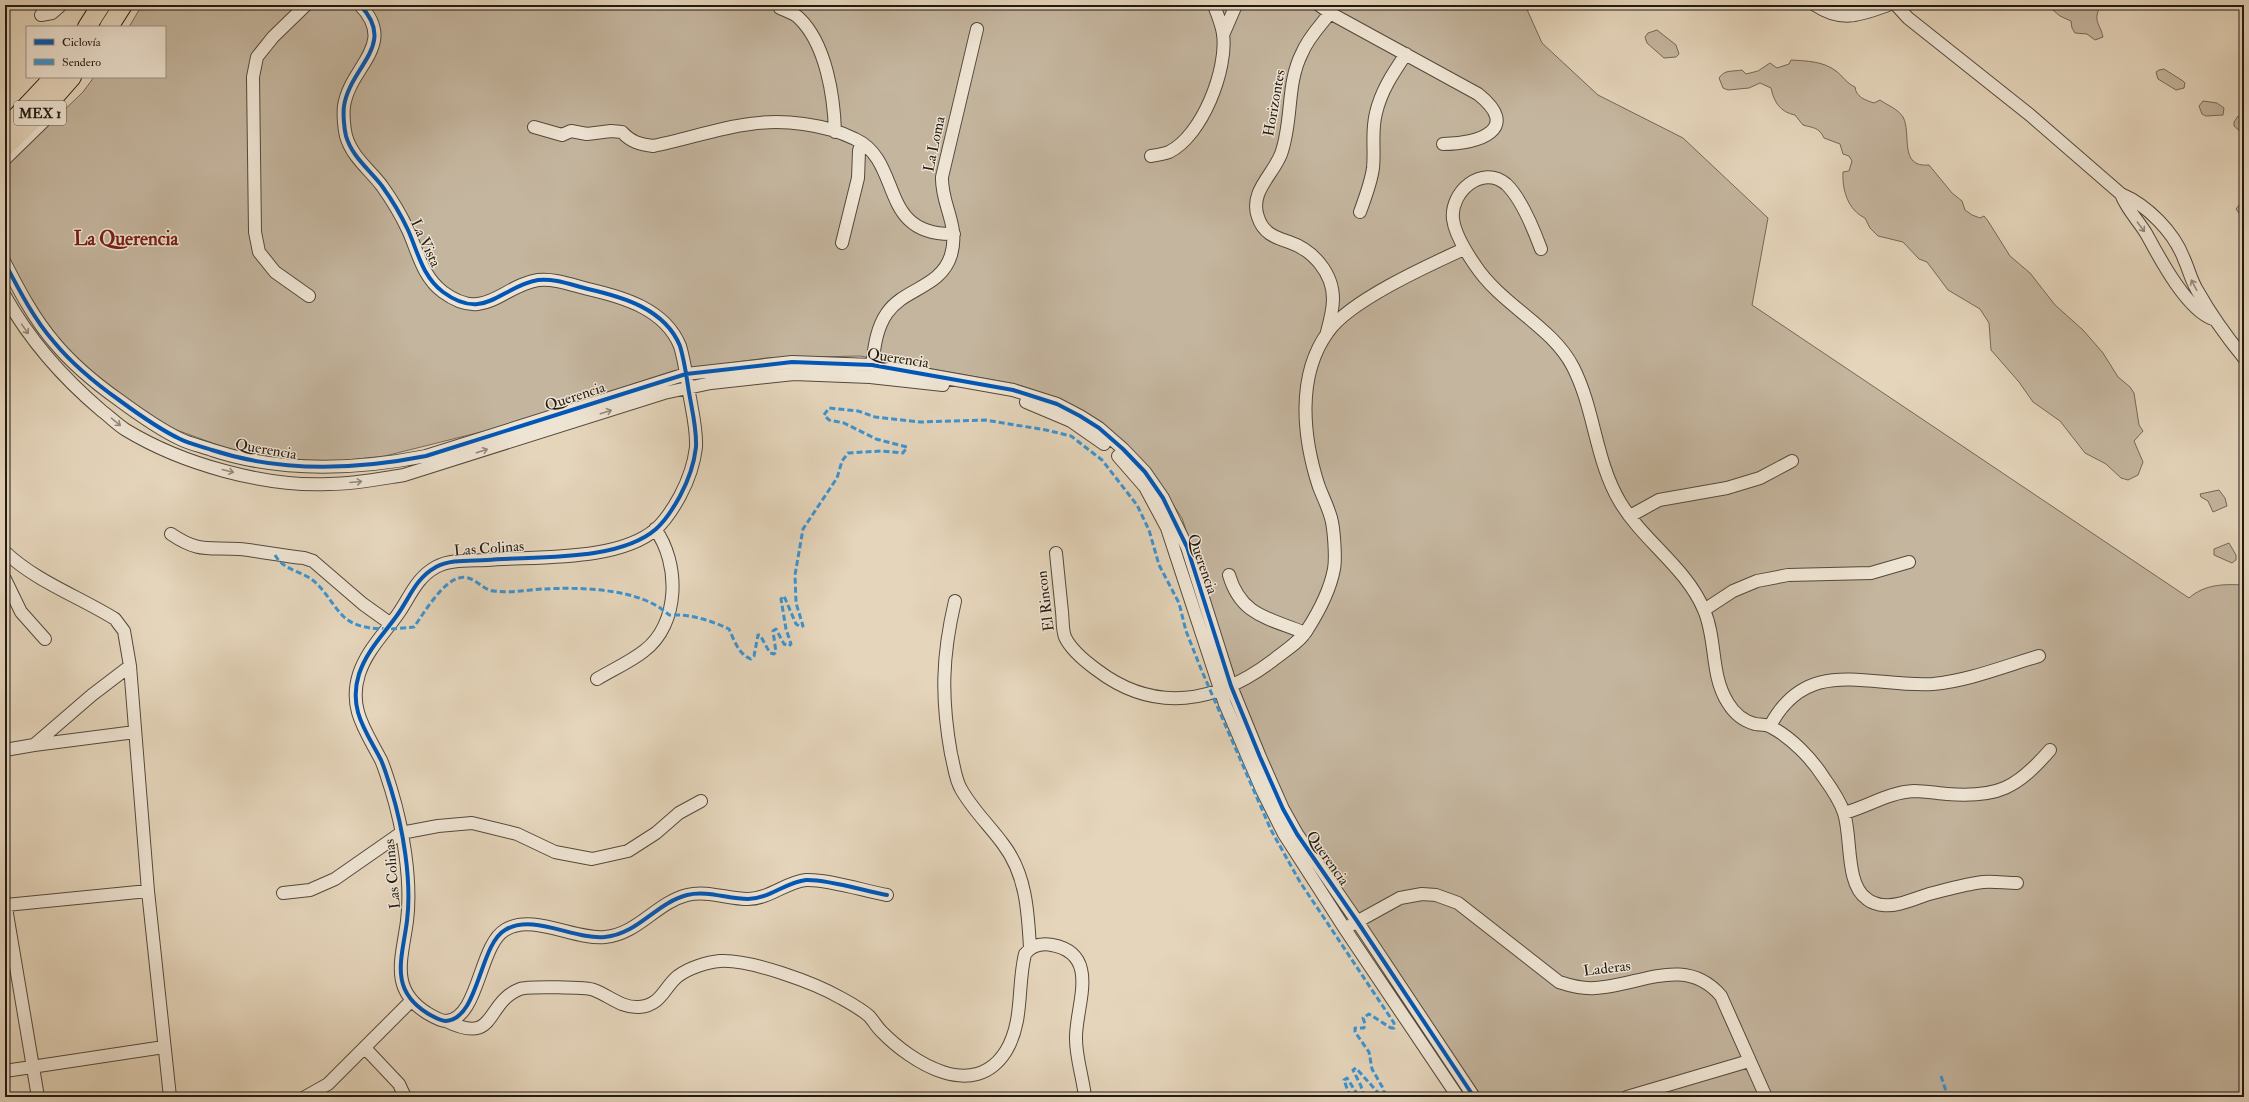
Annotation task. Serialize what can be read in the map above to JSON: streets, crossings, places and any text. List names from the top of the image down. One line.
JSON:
{"streets":{"highway":["MEX 1"],"street":["Horizontes","La Loma","La Vista","Querencia","Las Colinas","El Rincon","Laderas"]},"crossings":[["Horizontes","El Rincon"],["La Loma","Querencia"],["La Vista","Querencia"],["La Vista","Las Colinas"],["Querencia","Las Colinas"],["Querencia","El Rincon"],["Querencia","Laderas"]],"districts":["La Querencia"],"legend":["Ciclovía","Sendero"]}
